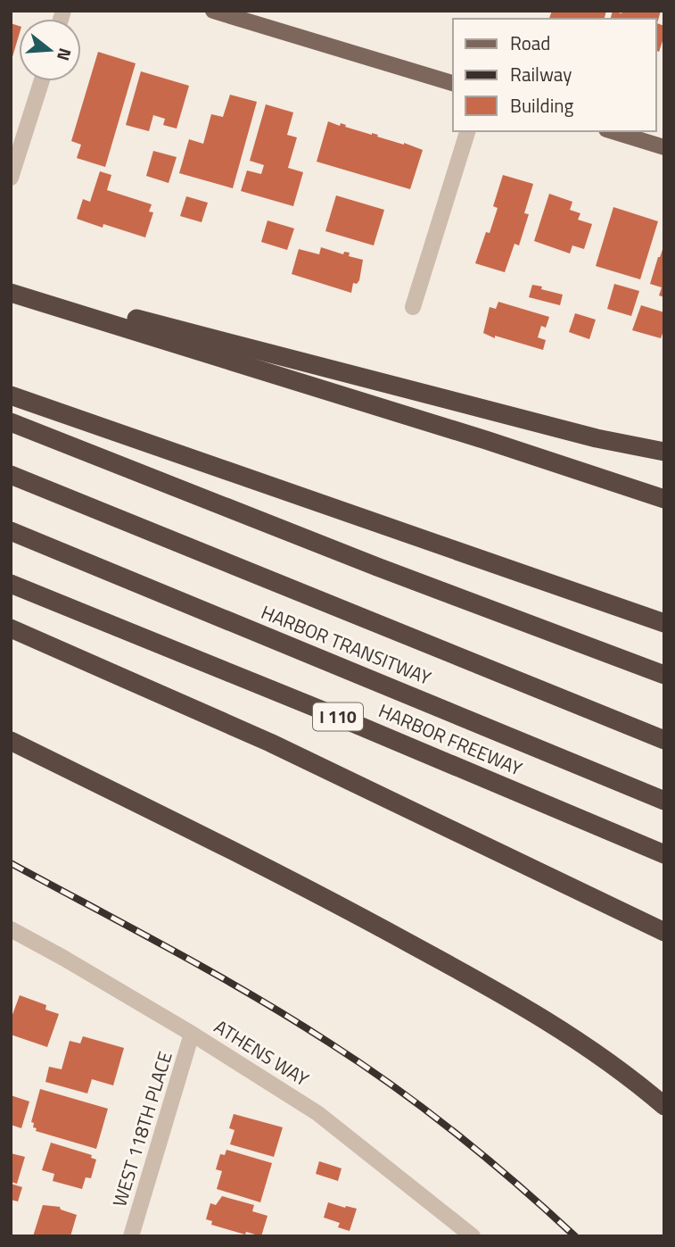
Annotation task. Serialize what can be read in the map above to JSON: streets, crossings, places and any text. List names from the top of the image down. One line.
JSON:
{"streets":{"highway":["HARBOR TRANSITWAY","I 110","HARBOR FREEWAY"],"street":["ATHENS WAY","WEST 118TH PLACE"]},"crossings":[["ATHENS WAY","WEST 118TH PLACE"]],"legend":["Road","Railway","Building"],"north":"right"}
